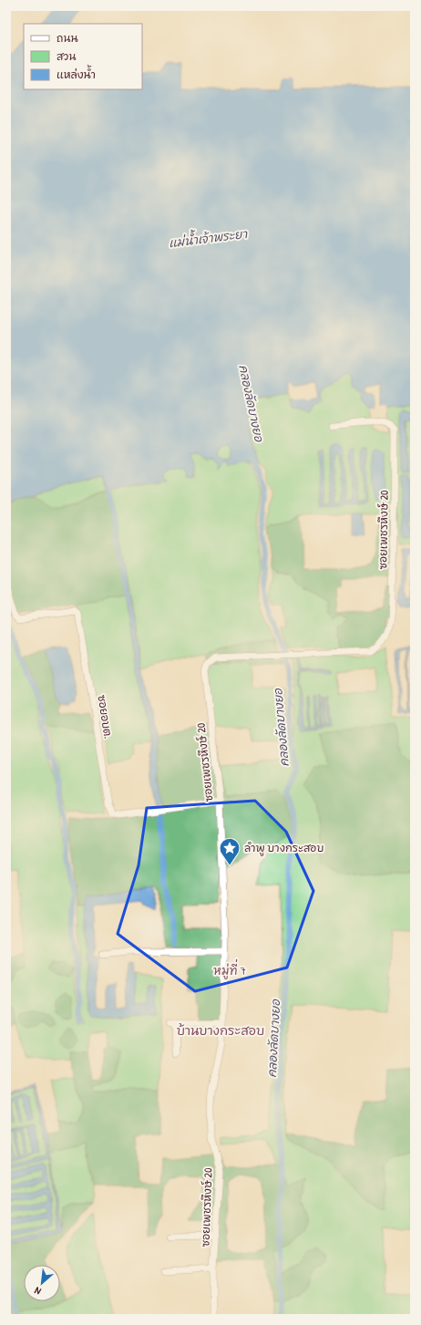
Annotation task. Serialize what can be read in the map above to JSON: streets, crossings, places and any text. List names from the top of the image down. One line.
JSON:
{"streets":{"street":["ซอยเพชรหึงษ์ 20","ซอยอบต."]},"crossings":[["ซอยเพชรหึงษ์ 20","ซอยอบต."]],"districts":["หมู่ที่ 7","บ้านบางกระสอบ"],"water":["แม่น้ำเจ้าพระยา","คลองลัดบางยอ"],"places":{"place":["ลำพู บางกระสอบ"]},"legend":["ถนน","สวน","แหล่งน้ำ"],"north":"bottom left"}
